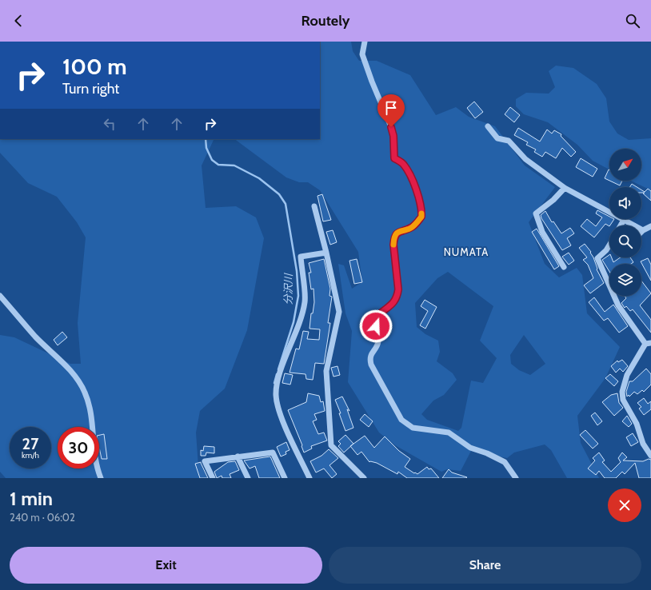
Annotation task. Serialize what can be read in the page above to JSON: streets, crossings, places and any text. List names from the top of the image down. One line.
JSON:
{"districts":["NUMATA"],"water":["分沢川"],"north":"top right","page":{"header":"Routely","turn":["100 m","Turn right"],"speed":"27 km/h","limit":"30","heading":["1 min","240 m · 06:02"],"buttons":["Exit","Share"]}}
